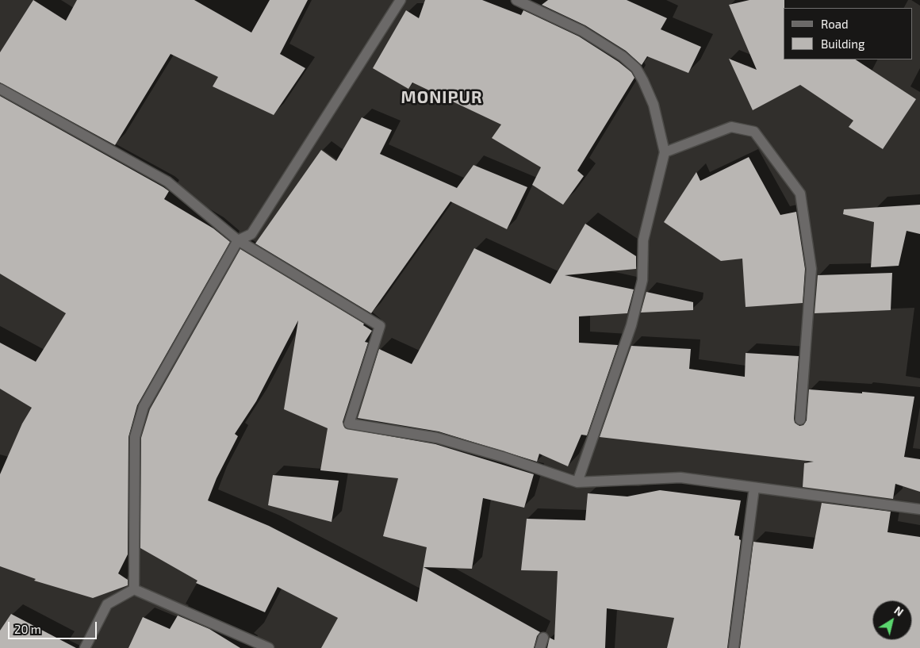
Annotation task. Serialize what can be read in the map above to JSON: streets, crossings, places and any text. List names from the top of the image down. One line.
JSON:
{"districts":["MONIPUR"],"legend":["Road","Building"],"scale_bar":"20 m","north":"top right"}
